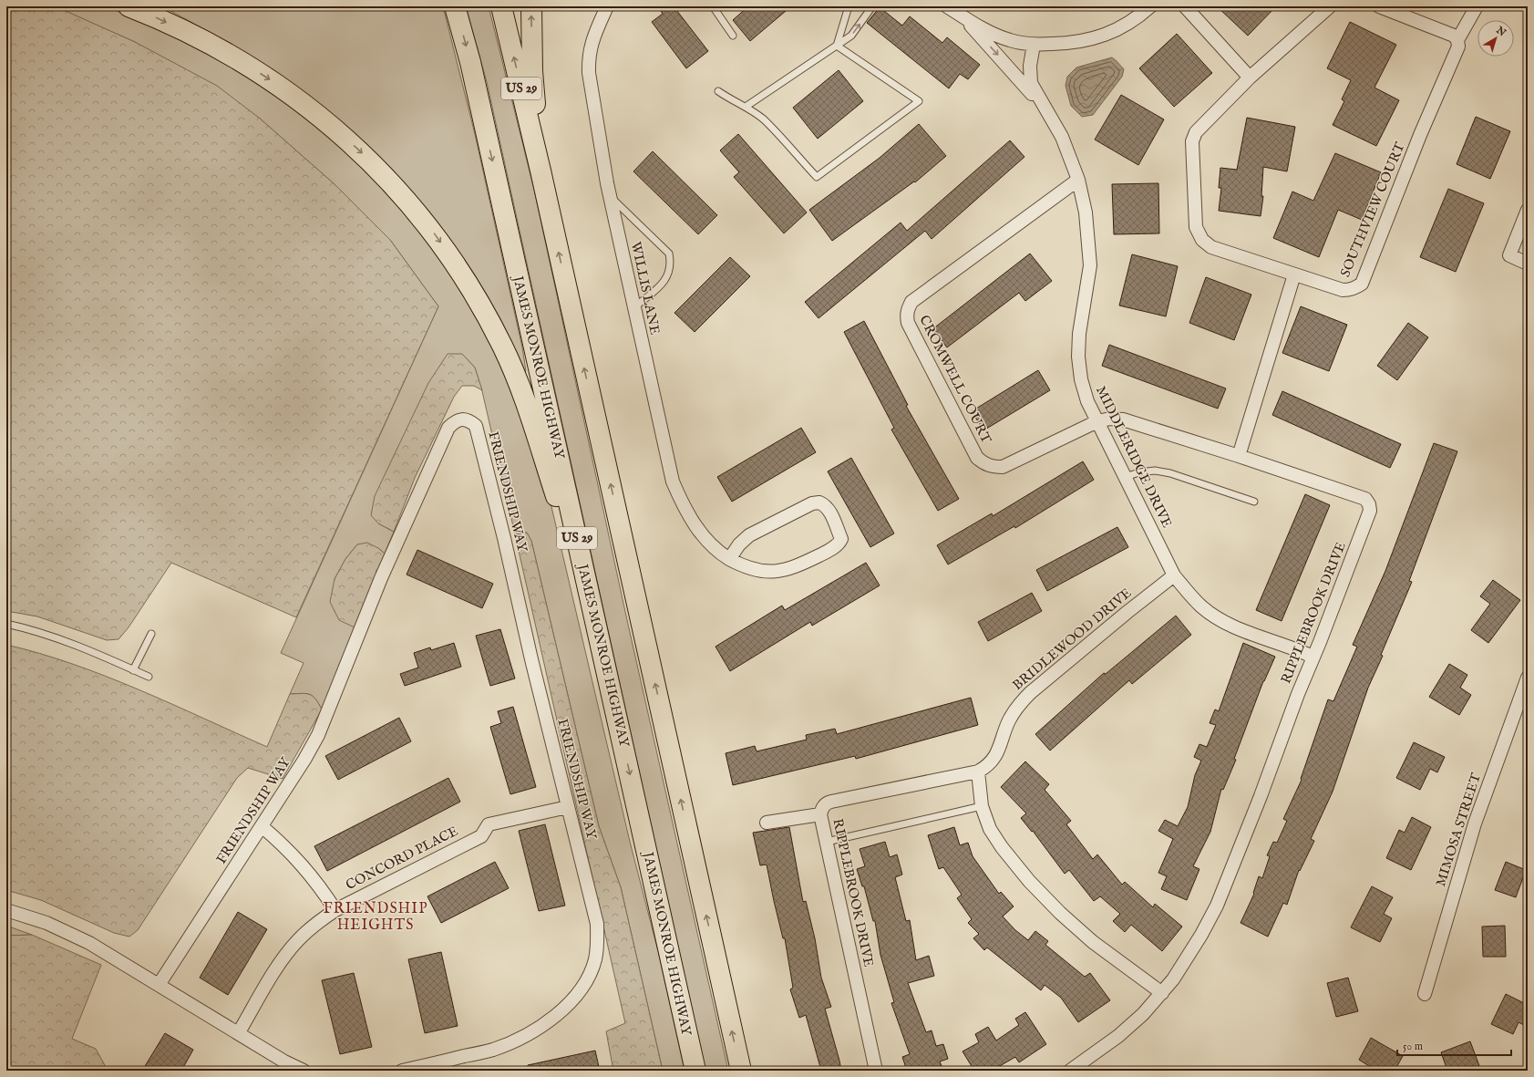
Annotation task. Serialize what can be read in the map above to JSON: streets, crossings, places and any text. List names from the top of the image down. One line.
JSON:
{"streets":{"highway":["US 29","JAMES MONROE HIGHWAY"],"street":["SOUTHVIEW COURT","WILLIS LANE","CROMWELL COURT","MIDDLERIDGE DRIVE","FRIENDSHIP WAY","RIPPLEBROOK DRIVE","BRIDLEWOOD DRIVE","MIMOSA STREET","CONCORD PLACE"]},"crossings":[["CROMWELL COURT","MIDDLERIDGE DRIVE"],["CROMWELL COURT","RIPPLEBROOK DRIVE"],["MIDDLERIDGE DRIVE","RIPPLEBROOK DRIVE"],["MIDDLERIDGE DRIVE","BRIDLEWOOD DRIVE"],["FRIENDSHIP WAY","CONCORD PLACE"],["RIPPLEBROOK DRIVE","BRIDLEWOOD DRIVE"]],"districts":["FRIENDSHIP HEIGHTS"],"scale_bar":"50 m","north":"top right"}
